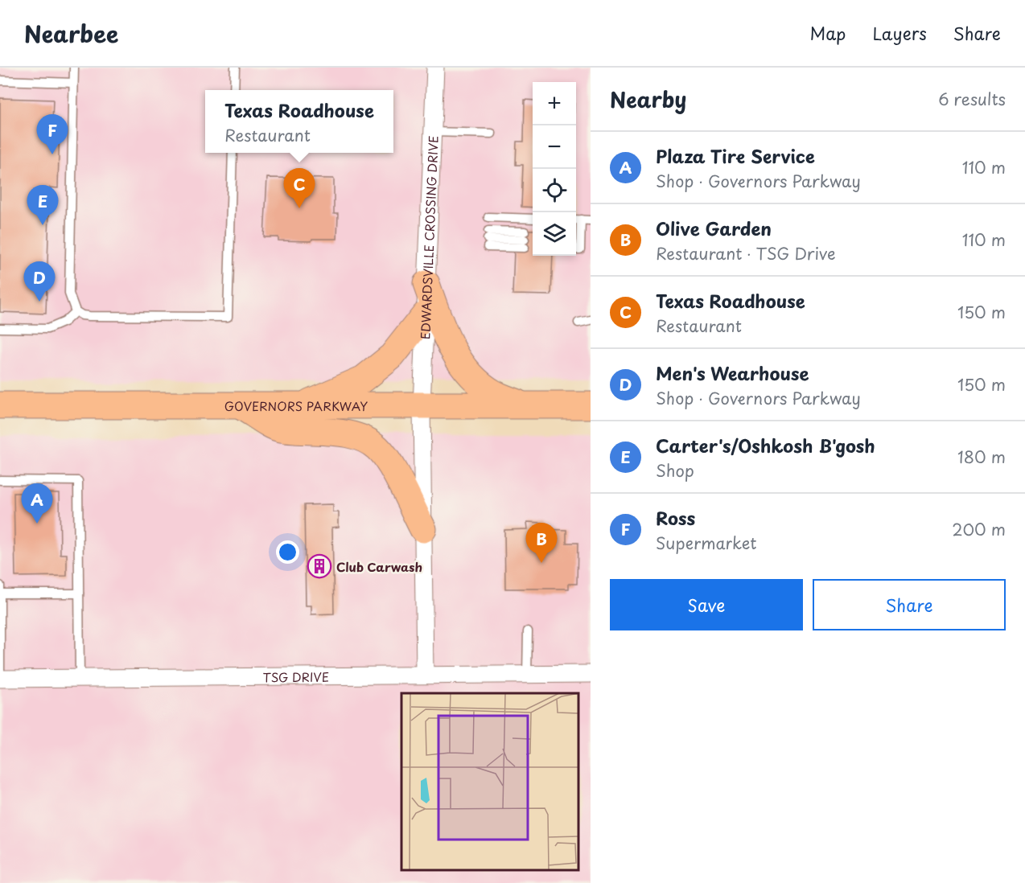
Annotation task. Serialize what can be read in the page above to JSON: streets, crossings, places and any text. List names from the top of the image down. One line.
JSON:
{"streets":{"main road":["GOVERNORS PARKWAY"],"street":["EDWARDSVILLE CROSSING DRIVE","TSG DRIVE"]},"crossings":[["EDWARDSVILLE CROSSING DRIVE","GOVERNORS PARKWAY"],["EDWARDSVILLE CROSSING DRIVE","TSG DRIVE"]],"places":{"building":["Club Carwash"]},"page":{"header":"Nearbee","nav":["Map","Layers","Share"],"heading":["Nearby","6 results"],"map_buttons":["+","−"],"popup":["Texas Roadhouse","Restaurant"],"pins":["F","C","E","D","A","B"],"list":[{"mark":"A","name":"Plaza Tire Service","note":"Shop · Governors Parkway","value":"110 m"},{"mark":"B","name":"Olive Garden","note":"Restaurant · TSG Drive","value":"110 m"},{"mark":"C","name":"Texas Roadhouse","note":"Restaurant","value":"150 m"},{"mark":"D","name":"Men's Wearhouse","note":"Shop · Governors Parkway","value":"150 m"},{"mark":"E","name":"Carter's/Oshkosh B'gosh","note":"Shop","value":"180 m"},{"mark":"F","name":"Ross","note":"Supermarket","value":"200 m"}],"buttons":["Save","Share"]}}
